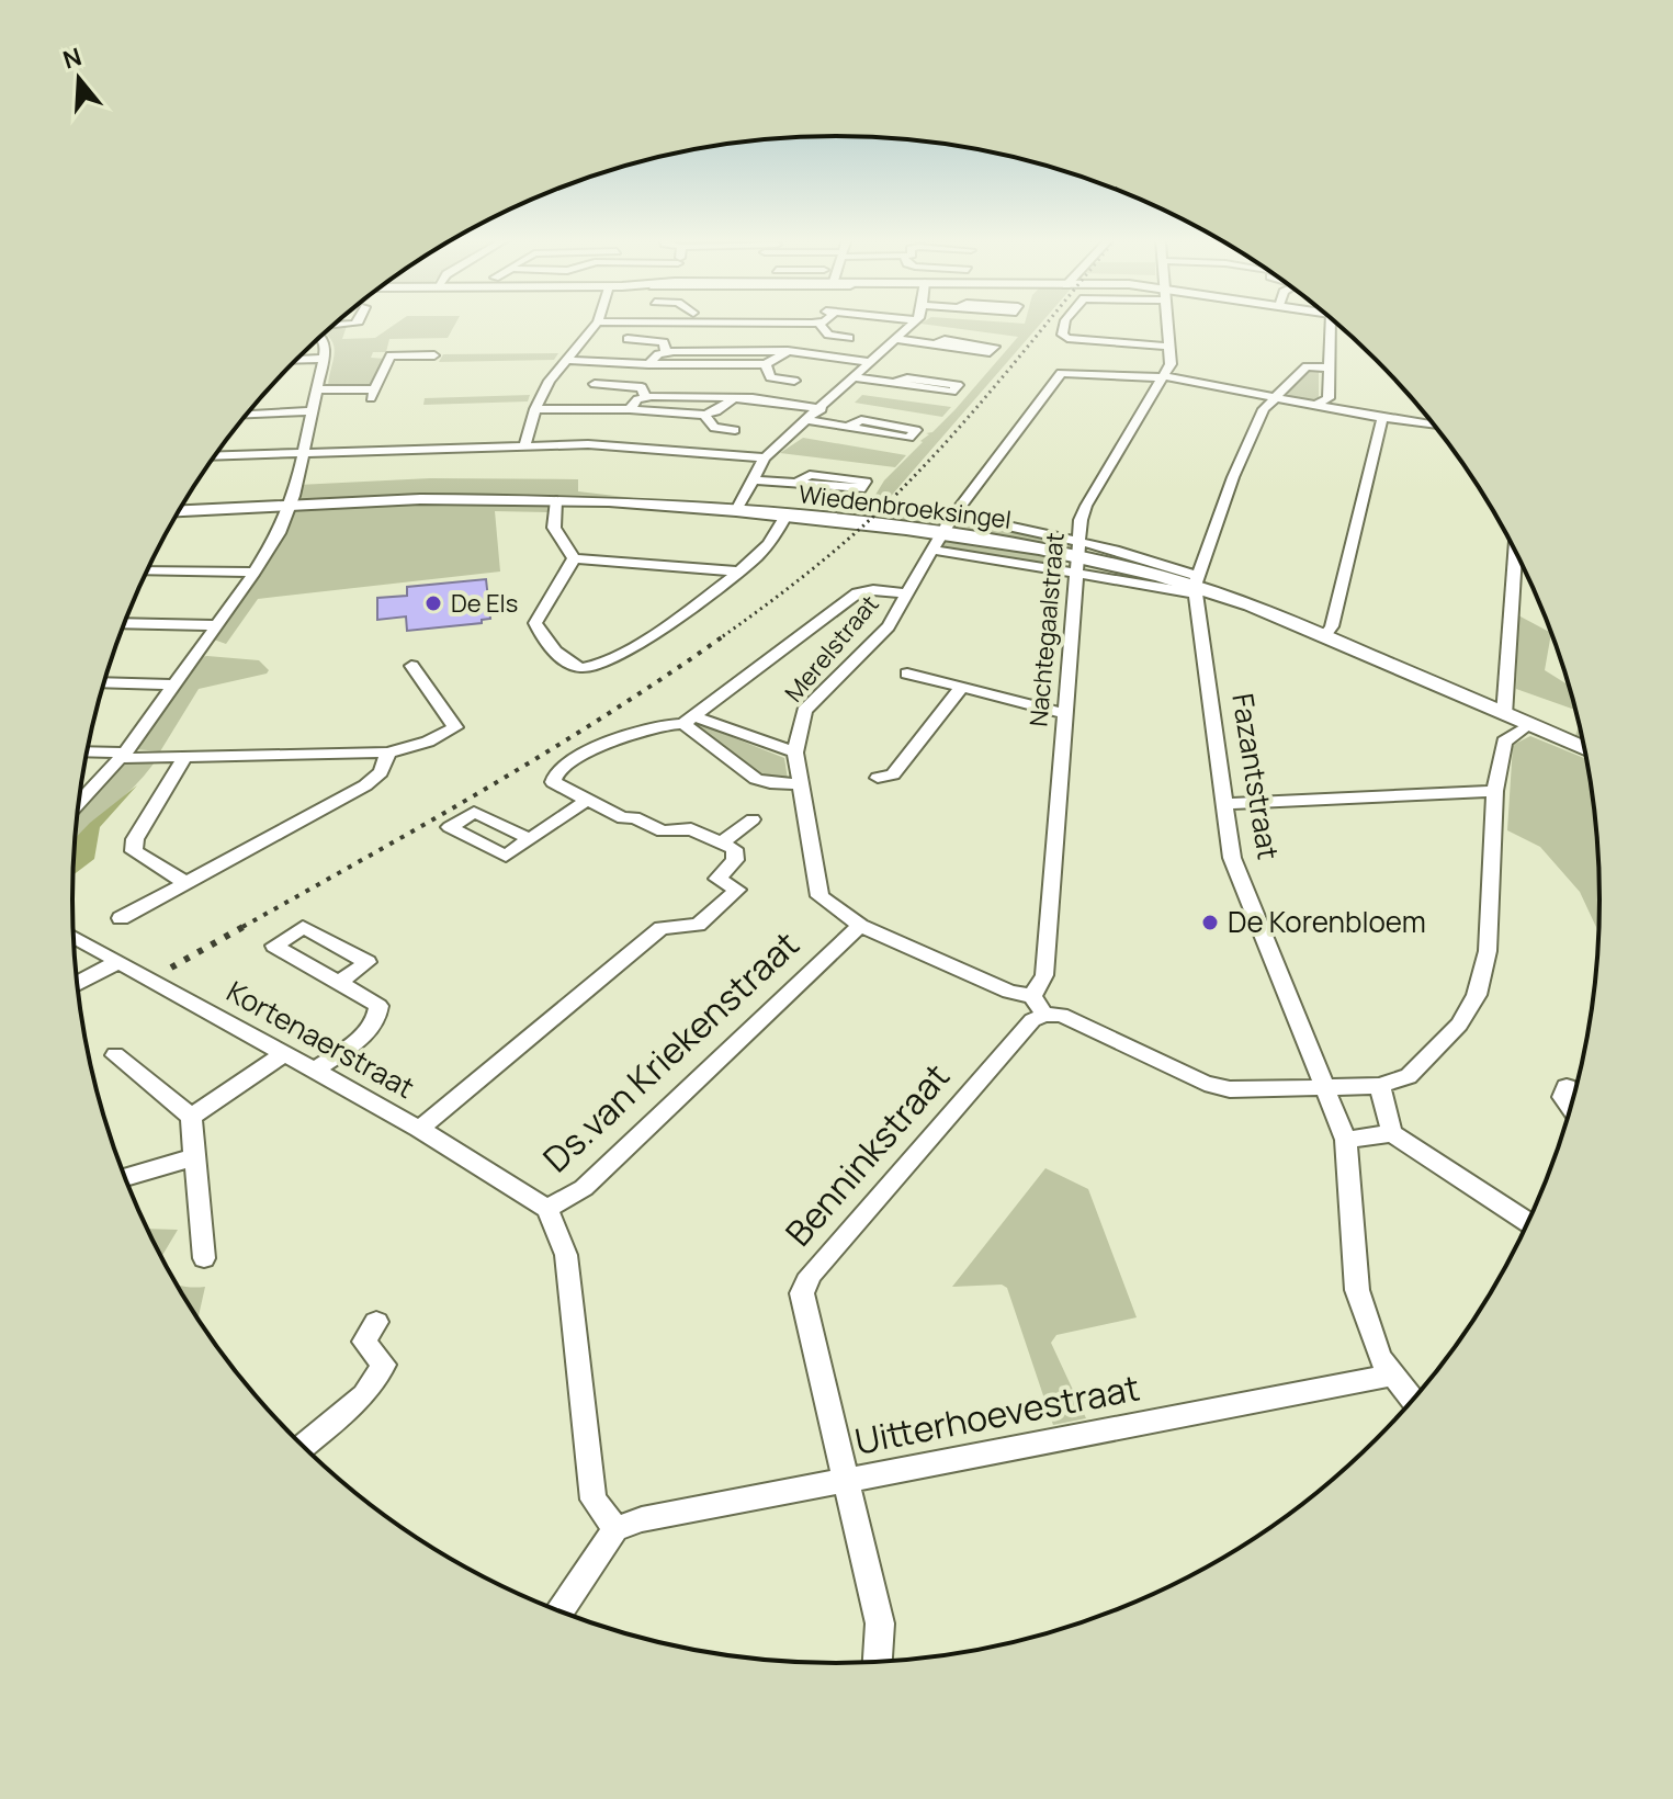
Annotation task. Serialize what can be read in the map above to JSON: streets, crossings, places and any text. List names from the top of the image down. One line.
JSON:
{"streets":{"street":["Wiedenbroeksingel","Nachtegaalstraat","Merelstraat","Fazantstraat","Kortenaerstraat","Ds.van Kriekenstraat","Benninkstraat","Uitterhoevestraat"]},"crossings":[["Wiedenbroeksingel","Nachtegaalstraat"],["Wiedenbroeksingel","Merelstraat"],["Wiedenbroeksingel","Fazantstraat"],["Nachtegaalstraat","Merelstraat"],["Nachtegaalstraat","Benninkstraat"],["Merelstraat","Fazantstraat"],["Merelstraat","Ds.van Kriekenstraat"],["Merelstraat","Benninkstraat"],["Fazantstraat","Uitterhoevestraat"],["Kortenaerstraat","Ds.van Kriekenstraat"],["Ds.van Kriekenstraat","Uitterhoevestraat"],["Benninkstraat","Uitterhoevestraat"]],"places":["De Els","De Korenbloem"],"north":"top"}
